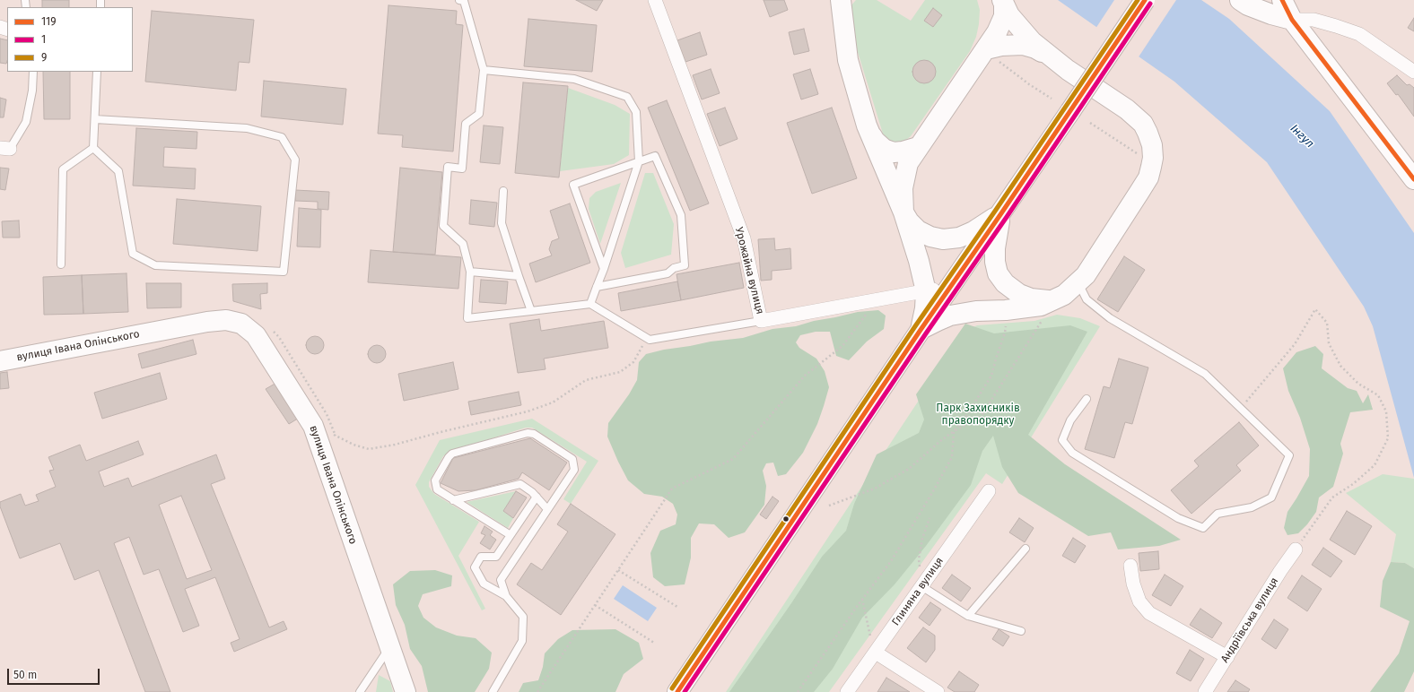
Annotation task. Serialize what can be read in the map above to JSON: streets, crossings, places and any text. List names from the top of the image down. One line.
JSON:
{"streets":{"main road":["вулиця Івана Олінського"],"street":["Урожайна вулиця","Глиняна вулиця","Андріївська вулиця"]},"water":["Інгул"],"parks":["Парк Захисників правопорядку"],"lines":["transit line 119","transit line 9","transit line 1"],"legend":["119","1","9"],"scale_bar":"50 m"}
